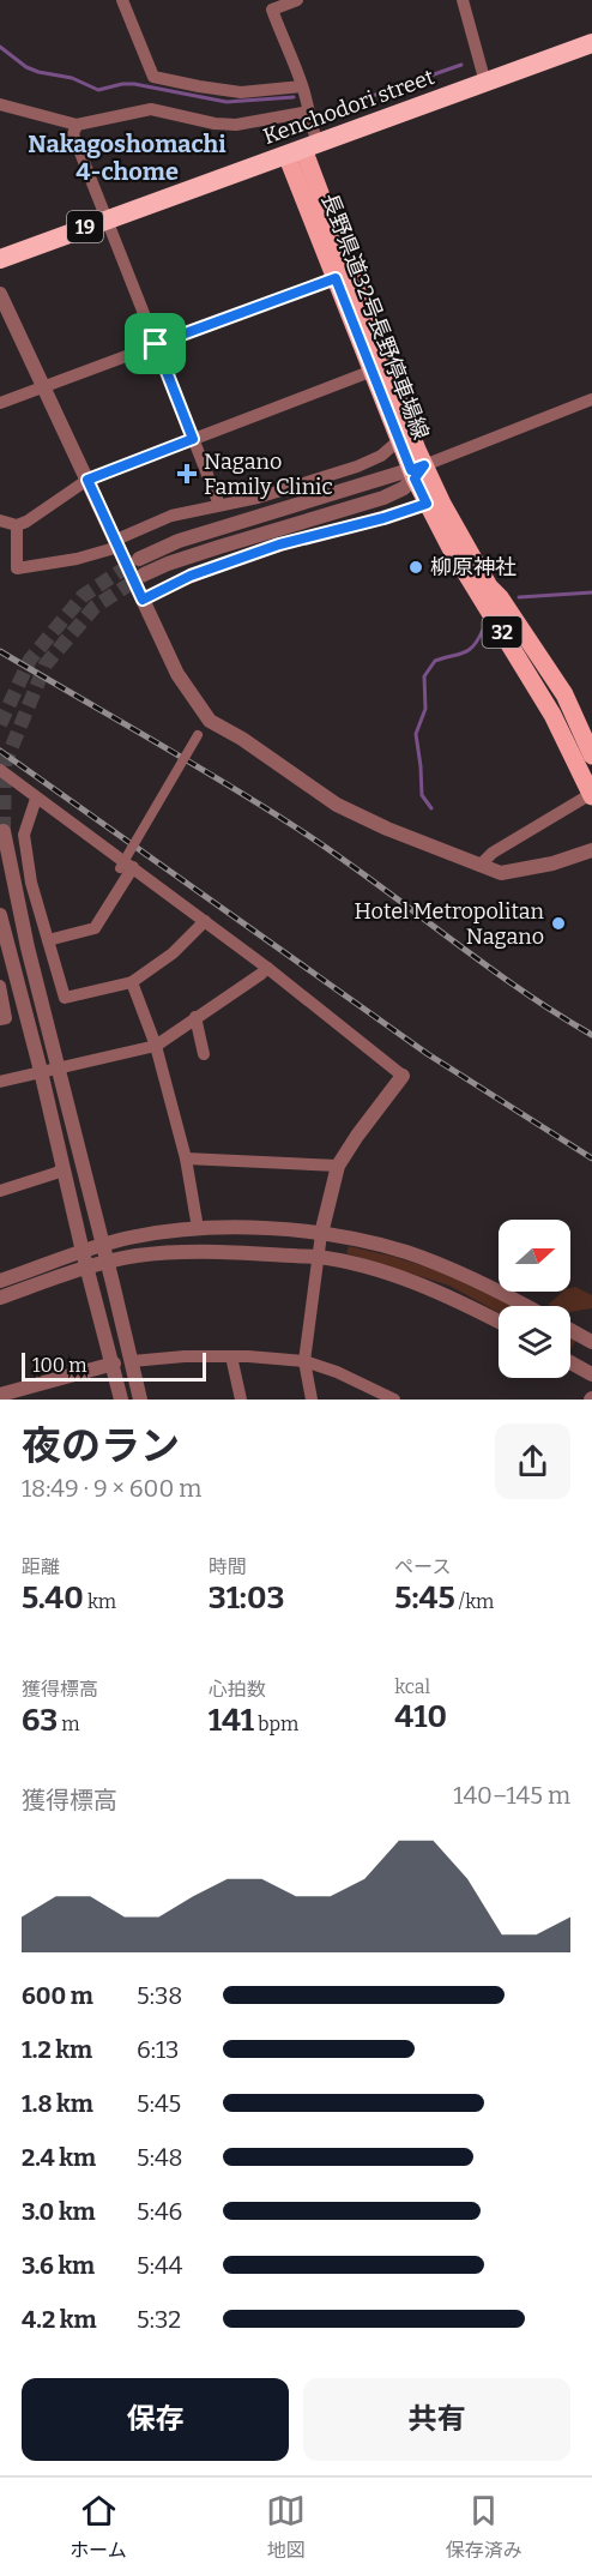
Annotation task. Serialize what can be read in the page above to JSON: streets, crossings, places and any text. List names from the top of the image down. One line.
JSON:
{"streets":{"highway":["Kenchodori street","19"],"main road":["長野県道32号長野停車場線","32"]},"crossings":[["Kenchodori street","長野県道32号長野停車場線"]],"districts":["Nakagoshomachi 4-chome"],"places":{"health":["Nagano Family Clinic"],"other":["柳原神社","Hotel Metropolitan Nagano"]},"scale_bar":"100 m","north":"right","page":{"scale":"100 m","heading":["夜のラン","18:49 · 9 × 600 m"],"stats":[["距離","5.40 km"],["時間","31:03"],["ペース","5:45 /km"],["獲得標高","63 m"],["心拍数","141 bpm"],["kcal","410"]],"chart":["獲得標高","140–145 m"],"list":[{"name":"600 m","note":"5:38"},{"name":"1.2 km","note":"6:13"},{"name":"1.8 km","note":"5:45"},{"name":"2.4 km","note":"5:48"},{"name":"3.0 km","note":"5:46"},{"name":"3.6 km","note":"5:44"},{"name":"4.2 km","note":"5:32"}],"buttons":["保存","共有"],"tabs":["ホーム","地図","保存済み"]}}
